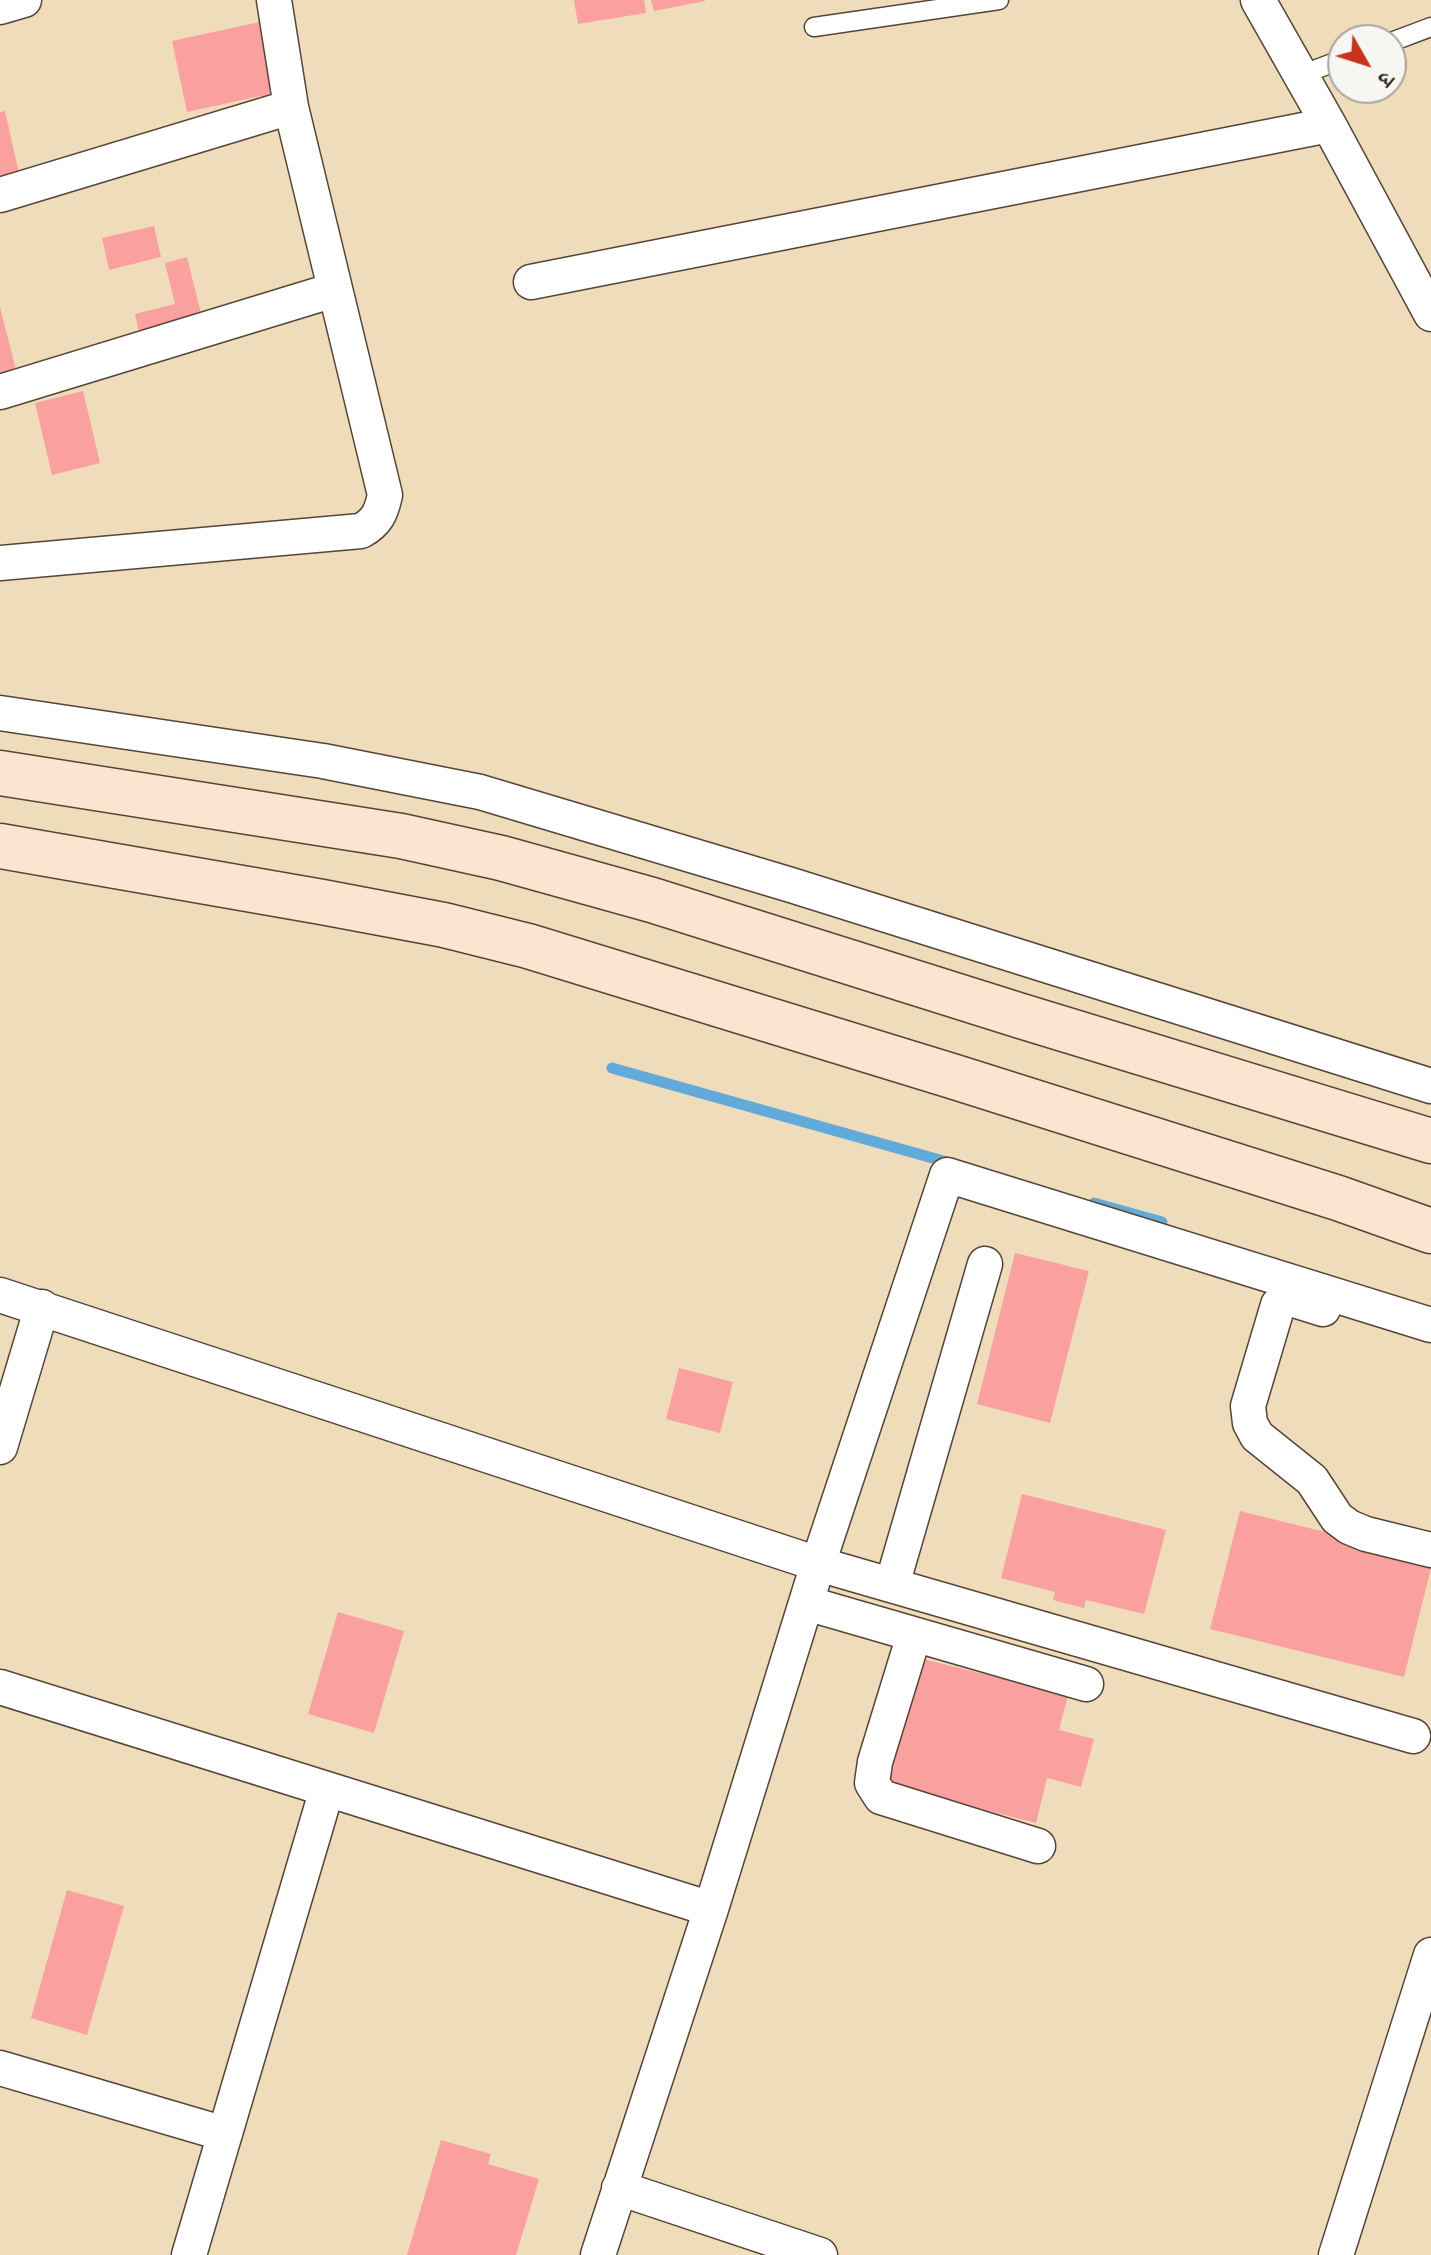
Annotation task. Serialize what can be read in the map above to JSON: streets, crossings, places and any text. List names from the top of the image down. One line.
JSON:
{"north":"bottom right"}
